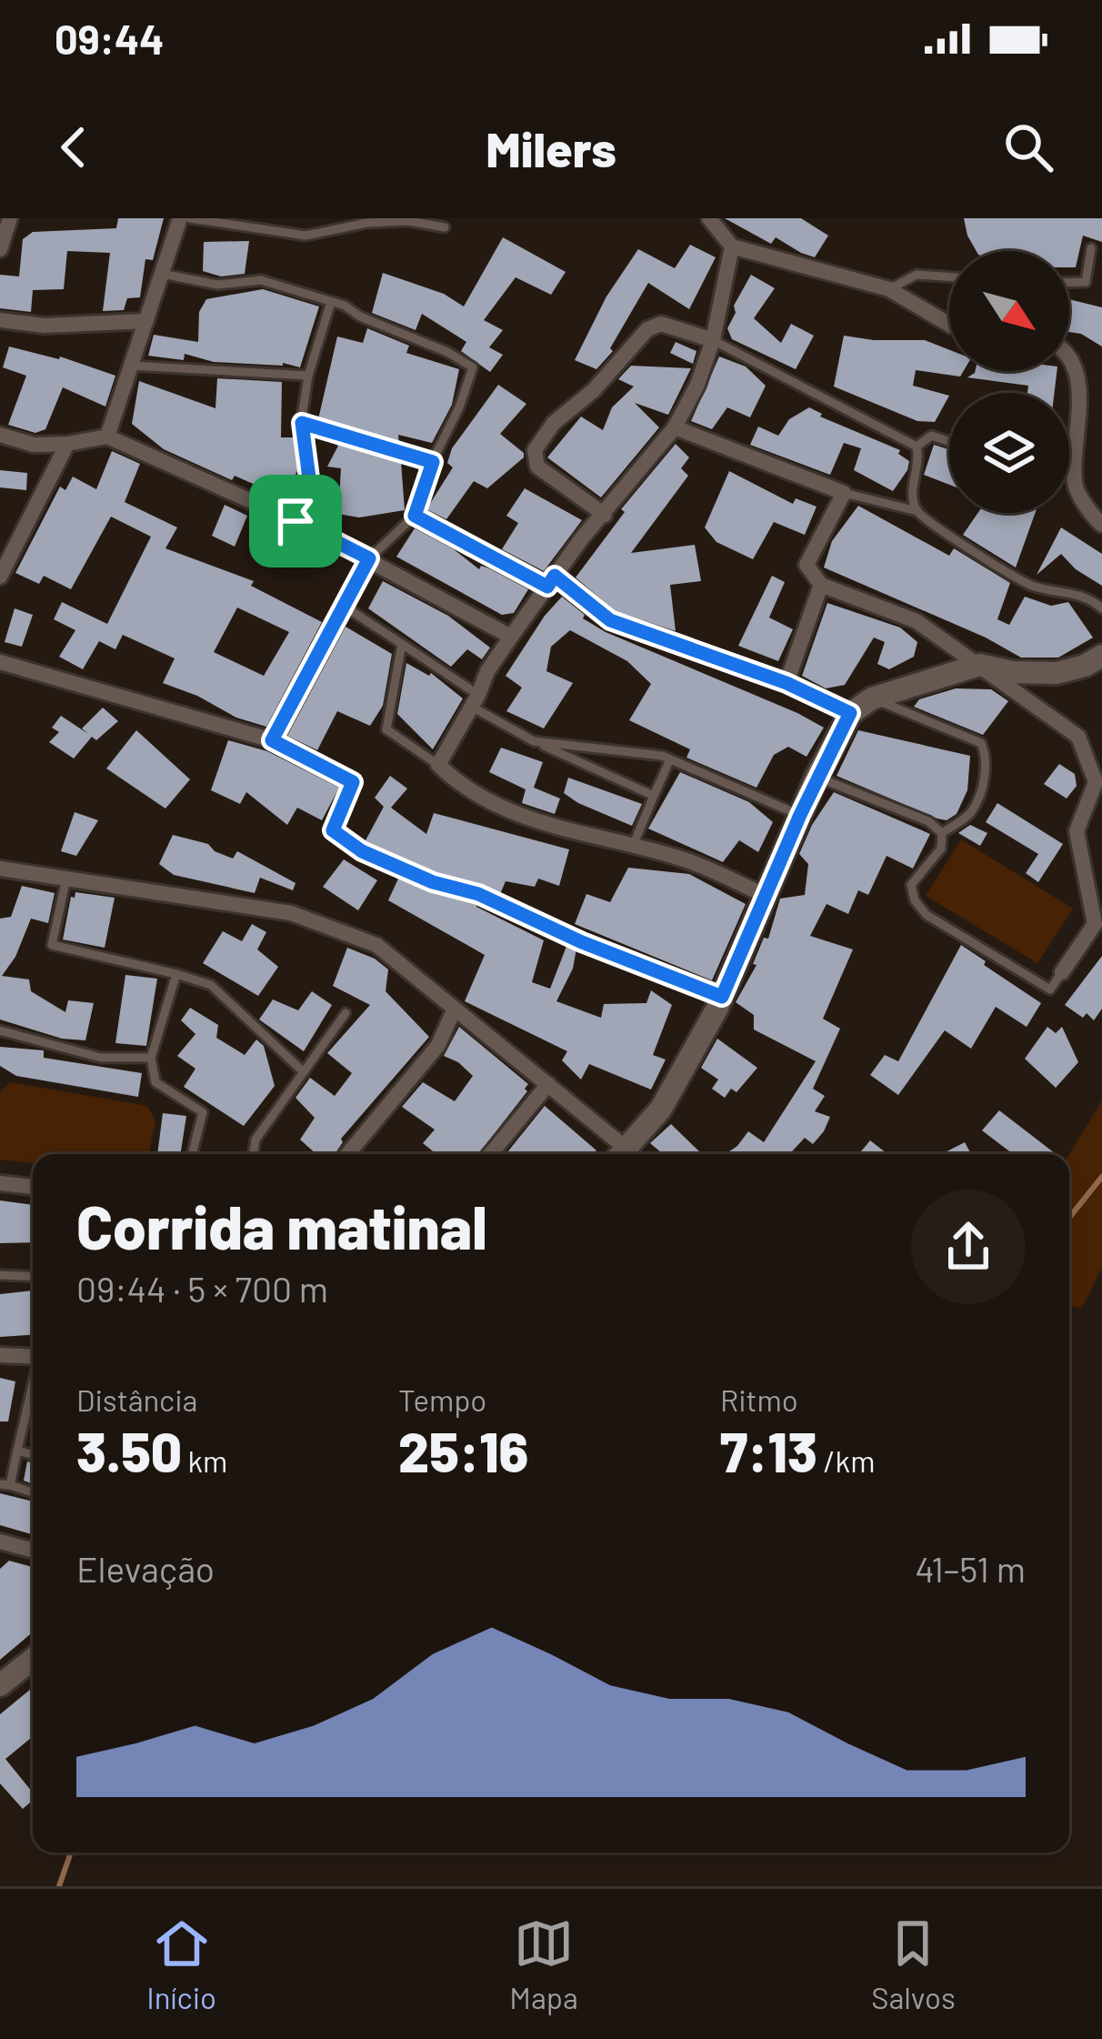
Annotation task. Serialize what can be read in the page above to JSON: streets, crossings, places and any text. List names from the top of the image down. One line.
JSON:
{"north":"bottom right","page":{"status":"09:44","header":"Milers","heading":["Corrida matinal","09:44 · 5 × 700 m"],"stats":[["Distância","3.50 km"],["Tempo","25:16"],["Ritmo","7:13 /km"]],"chart":["Elevação","41–51 m"],"tabs":["Início","Mapa","Salvos"]}}
